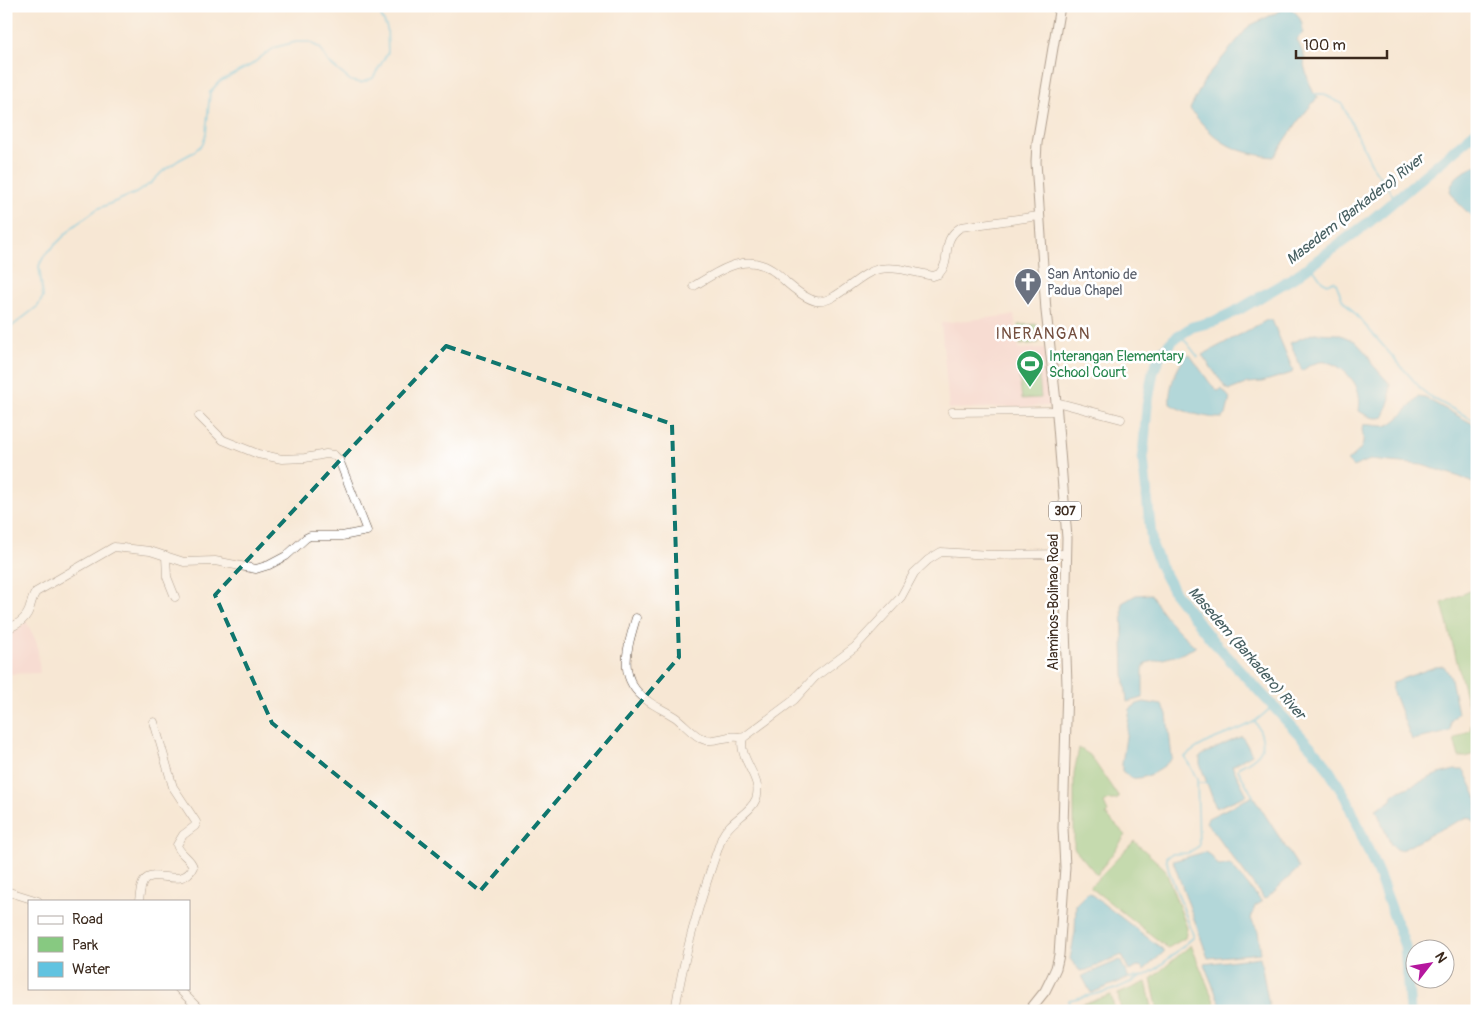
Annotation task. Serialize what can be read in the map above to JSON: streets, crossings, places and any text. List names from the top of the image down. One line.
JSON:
{"streets":{"main road":["307","Alaminos-Bolinao Road"]},"districts":["INERANGAN"],"water":["Masedem (Barkadero) River"],"places":{"church":["San Antonio de Padua Chapel"],"sports":["Interangan Elementary School Court"]},"legend":["Road","Park","Water"],"scale_bar":"100 m","north":"top right"}
